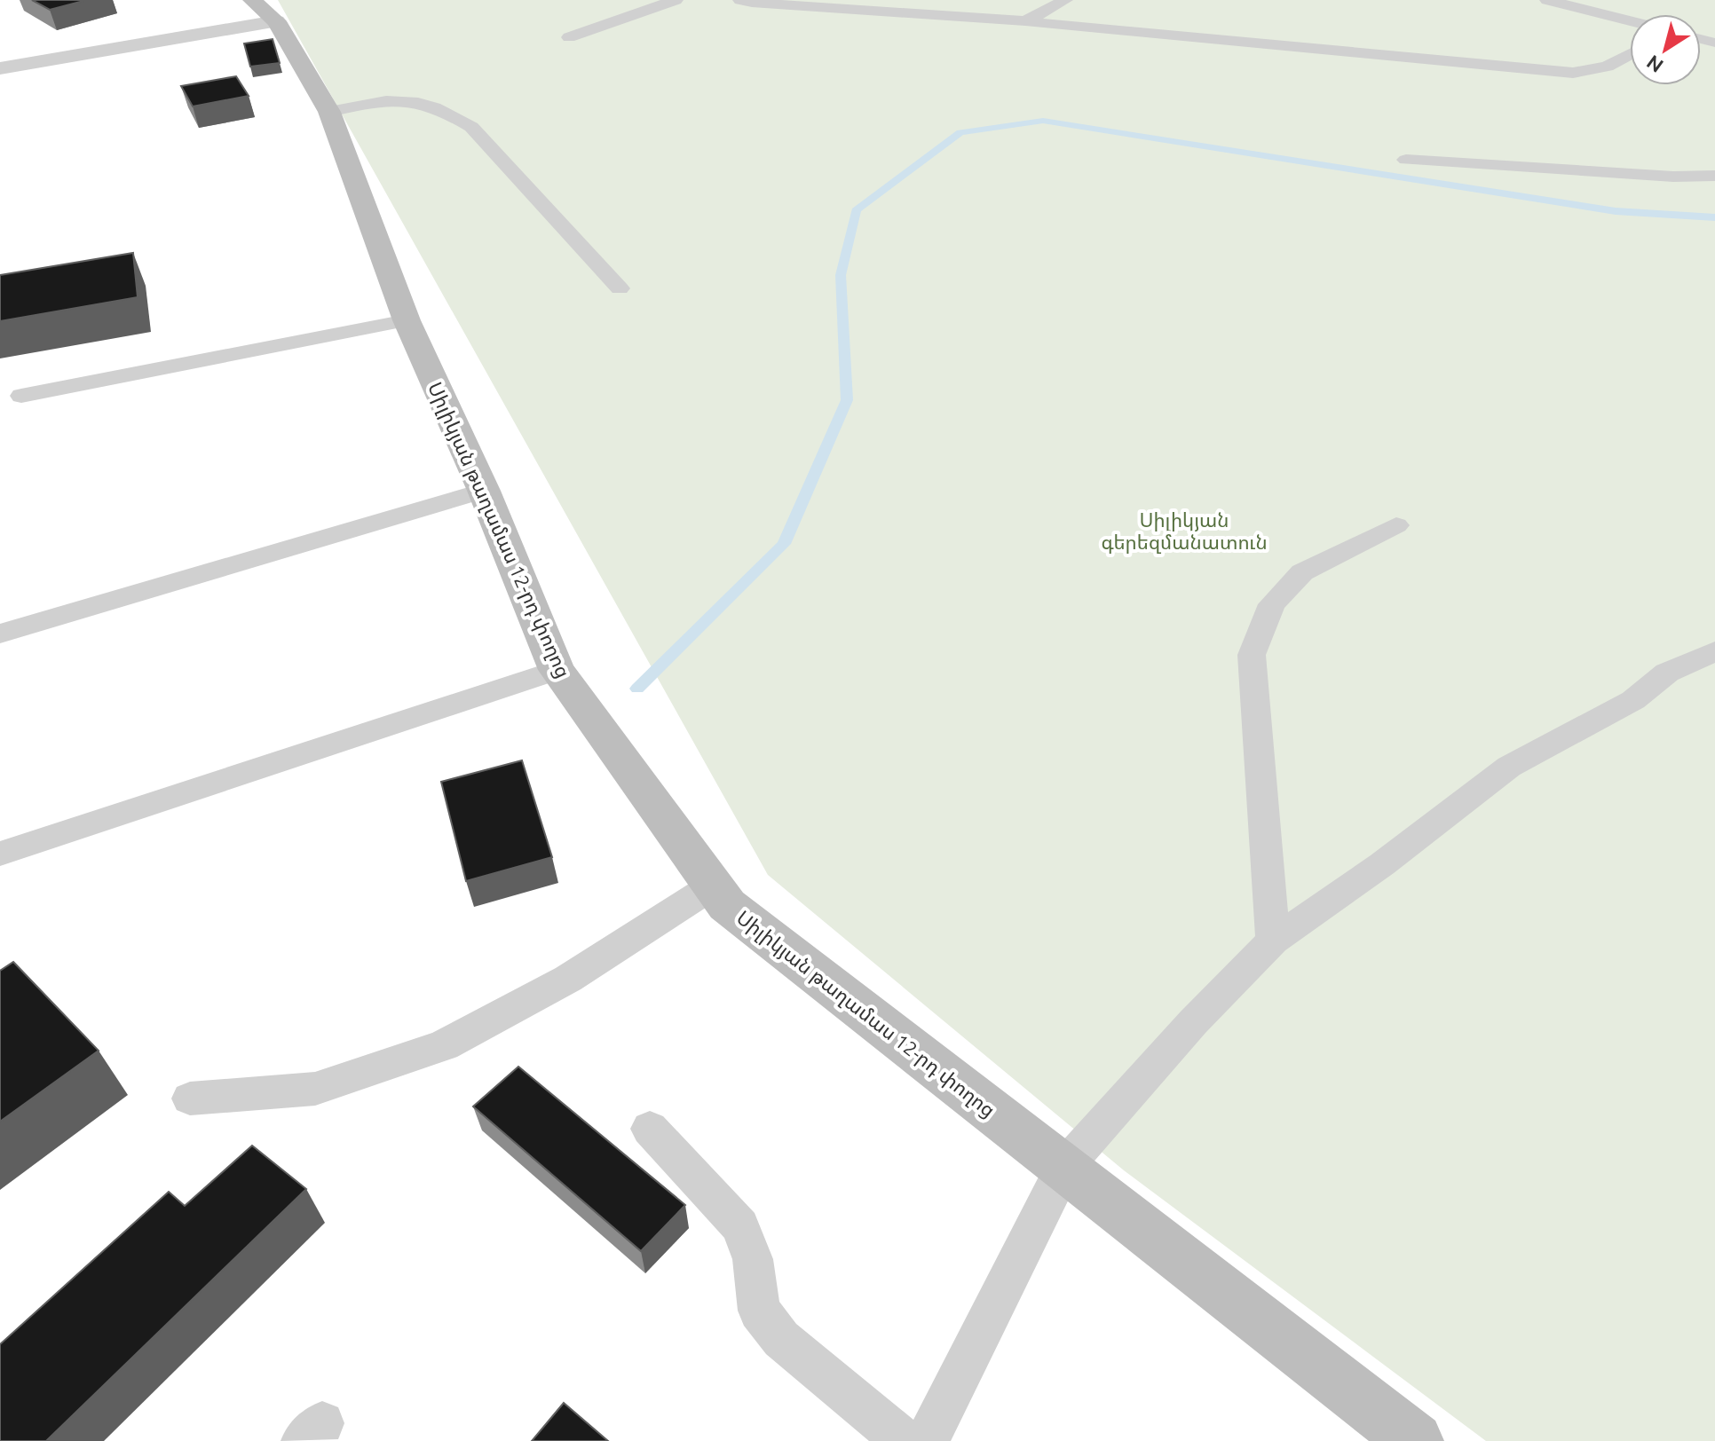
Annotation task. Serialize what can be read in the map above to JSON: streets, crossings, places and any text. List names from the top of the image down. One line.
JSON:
{"streets":{"main road":["Սիլիկյան թաղամաս 12-րդ փողոց"]},"parks":["Սիլիկյան գերեզմանատուն"],"north":"bottom left"}
